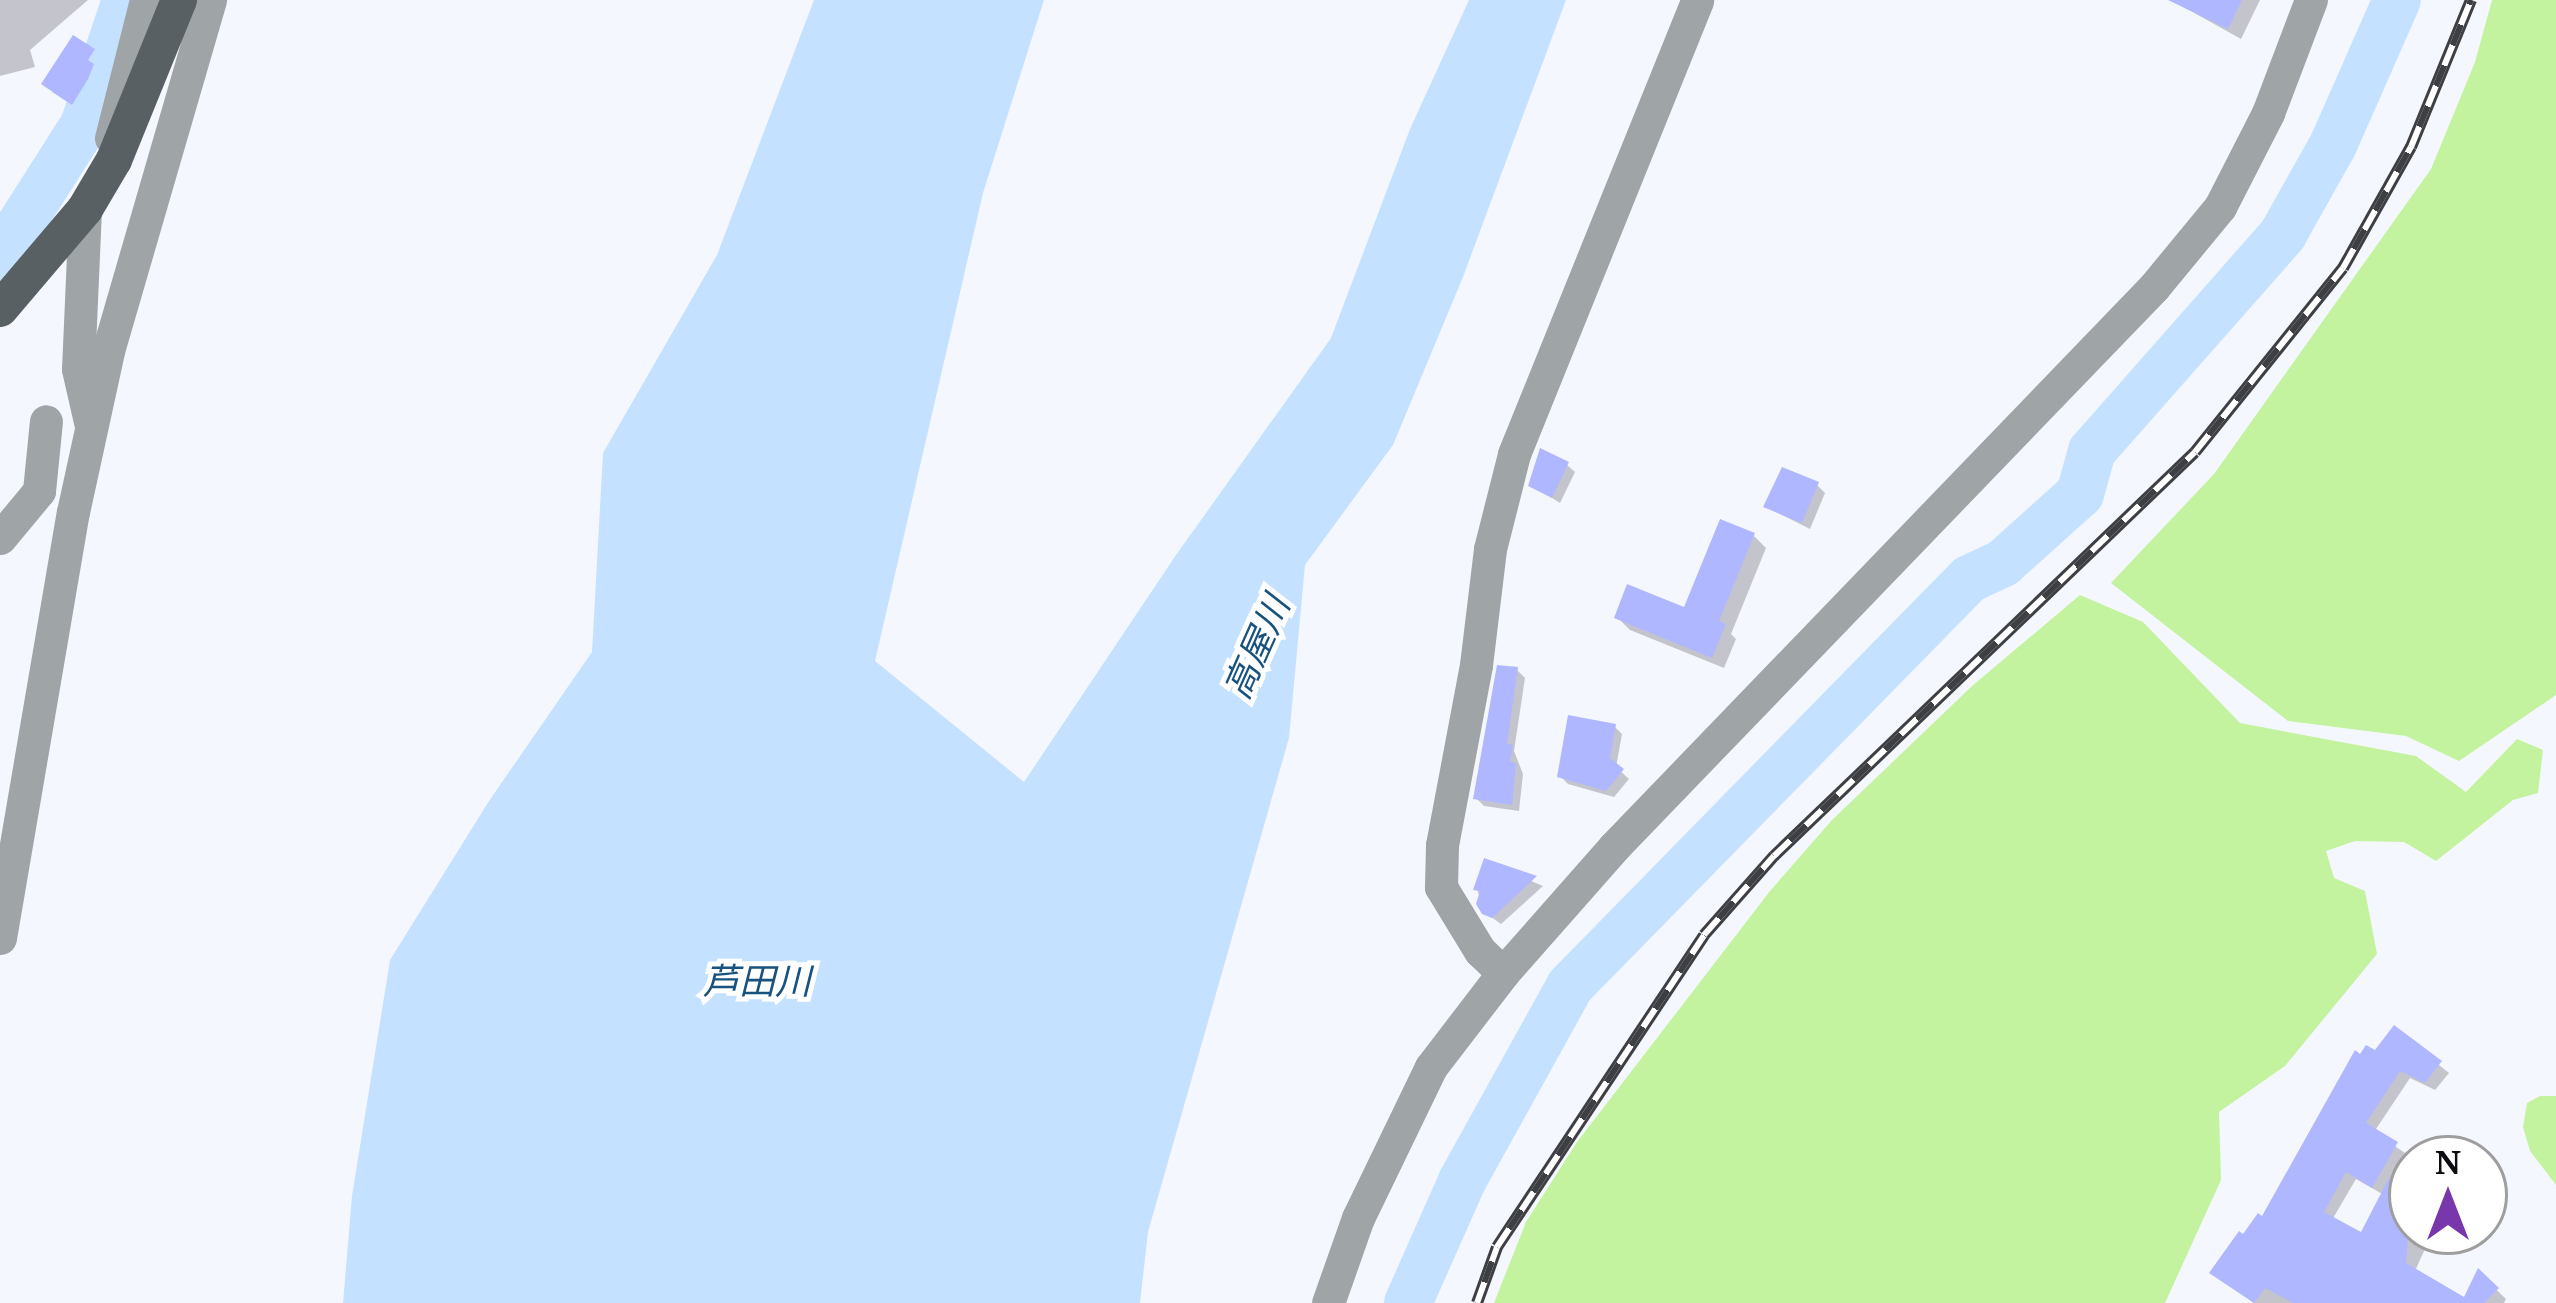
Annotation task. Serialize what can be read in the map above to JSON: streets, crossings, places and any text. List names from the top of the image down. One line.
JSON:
{"water":["高屋川","芦田川"],"north":"top"}
